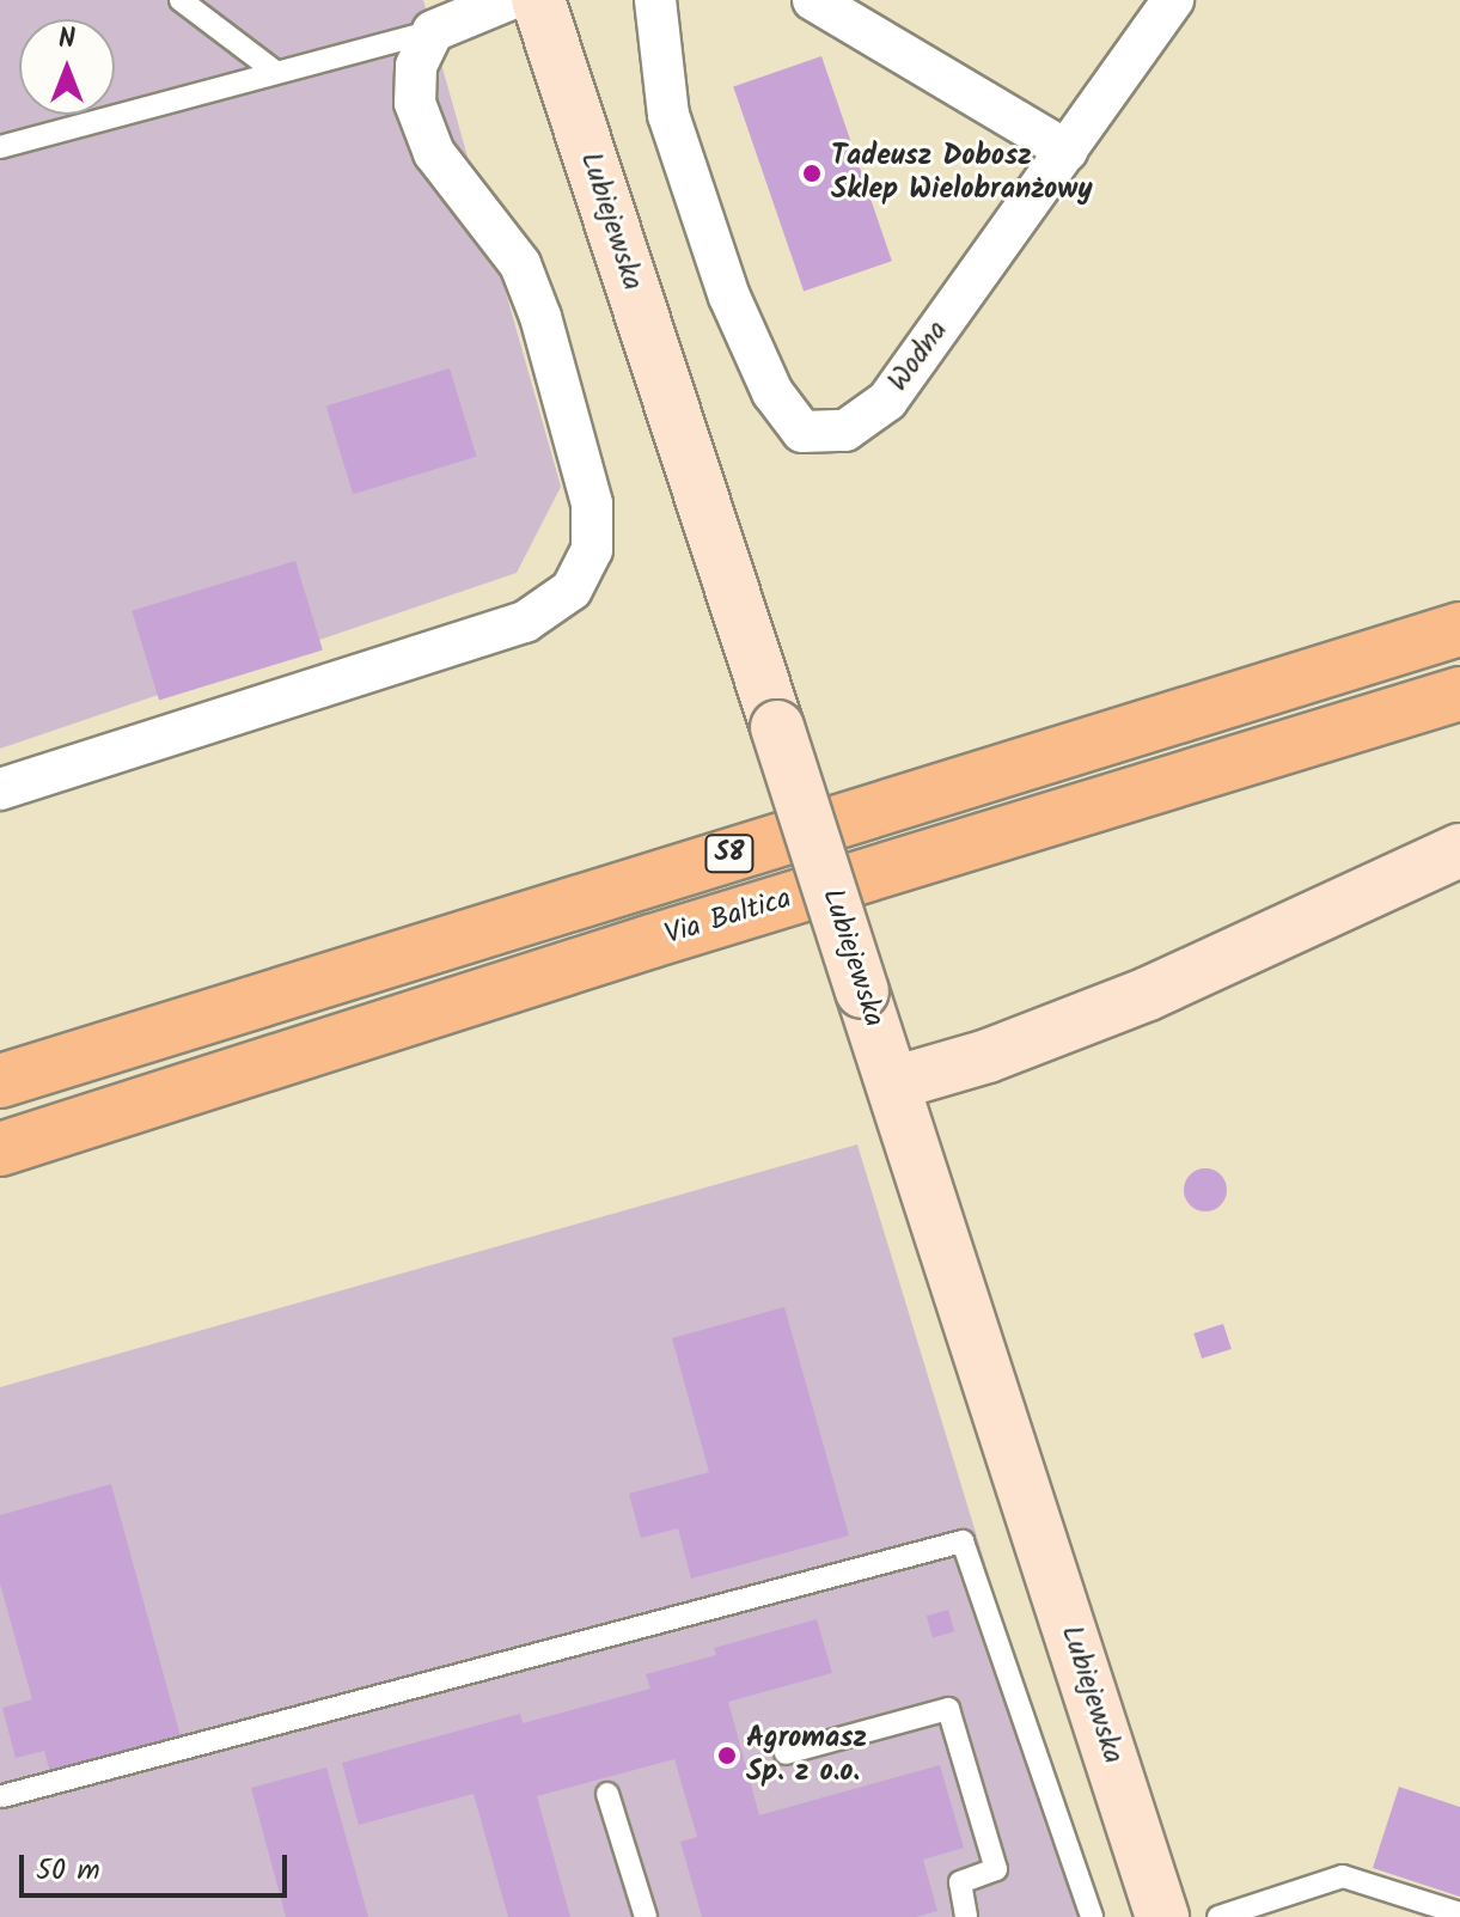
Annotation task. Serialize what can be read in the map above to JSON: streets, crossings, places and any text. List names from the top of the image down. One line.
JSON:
{"streets":{"highway":["S8","Via Baltica"],"main road":["Lubiejewska"],"street":["Wodna"]},"places":["Tadeusz Dobosz Sklep Wielobranżowy","Agromasz Sp. z o.o."],"scale_bar":"50 m","north":"top"}
